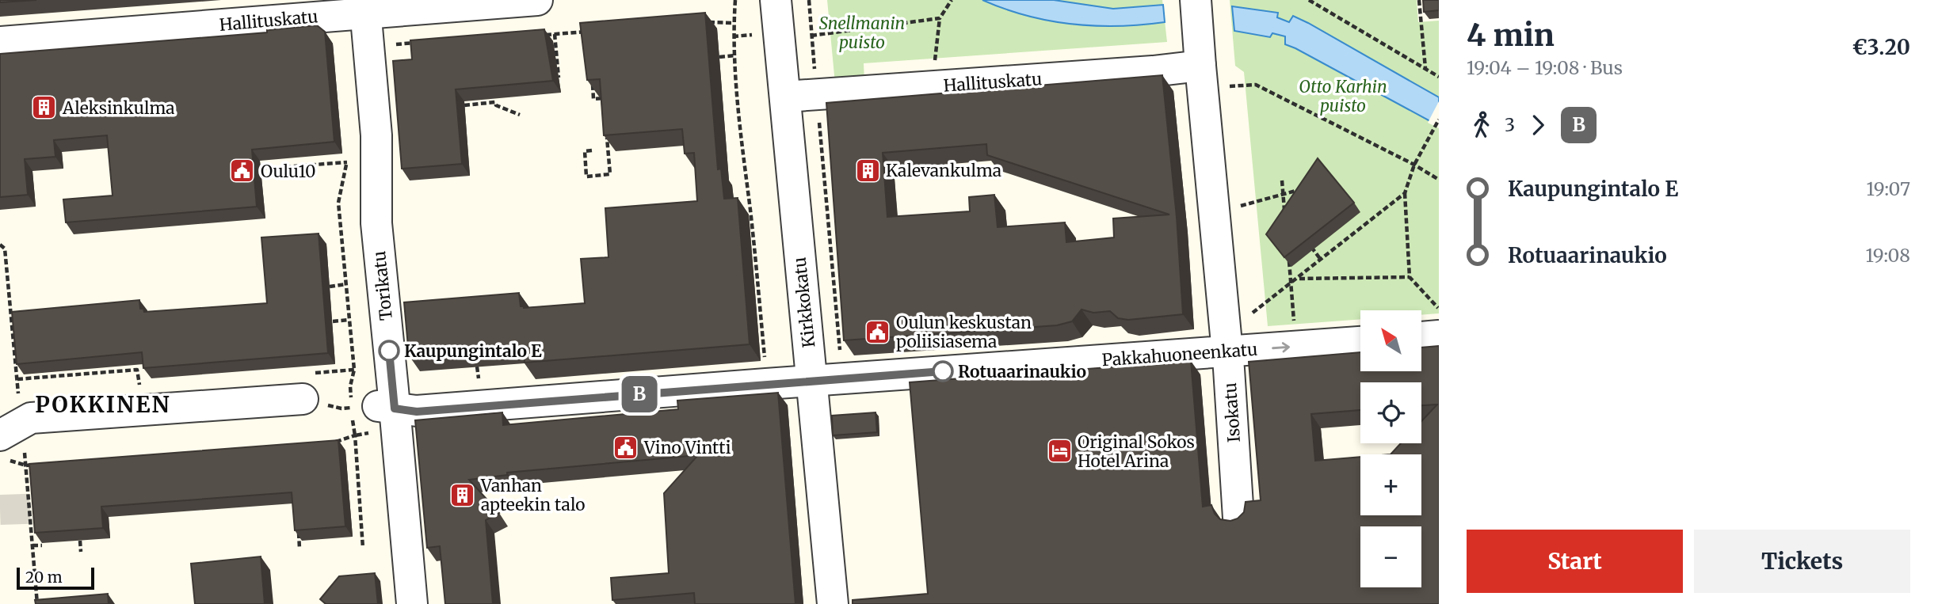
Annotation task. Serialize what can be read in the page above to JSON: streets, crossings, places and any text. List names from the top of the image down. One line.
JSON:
{"streets":{"street":["Hallituskatu","Torikatu","Kirkkokatu","Pakkahuoneenkatu","Isokatu"]},"crossings":[["Hallituskatu","Torikatu"],["Hallituskatu","Kirkkokatu"],["Torikatu","Pakkahuoneenkatu"],["Kirkkokatu","Pakkahuoneenkatu"],["Pakkahuoneenkatu","Isokatu"]],"districts":["POKKINEN"],"parks":["Snellmanin puisto","Otto Karhin puisto"],"places":{"building":["Aleksinkulma","Kalevankulma","Vanhan apteekin talo"],"public building":["Oulu10","Oulun keskustan poliisiasema","Vino Vintti"],"other":["Kaupungintalo E","Rotuaarinaukio"],"hotel":["Original Sokos Hotel Arina"]},"lines":["bus line B"],"scale_bar":"20 m","north":"top left","page":{"on_map":"B","heading":["4 min","19:04 – 19:08 · Bus","€3.20"],"legs":["3","B"],"list":[{"name":"Kaupungintalo E","value":"19:07"},{"name":"Rotuaarinaukio","value":"19:08"}],"map_buttons":["+","−"],"buttons":["Start","Tickets"],"scale":"20 m"}}
